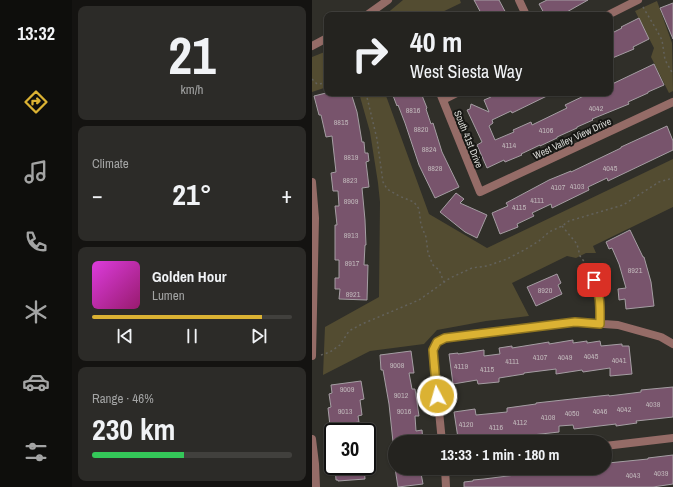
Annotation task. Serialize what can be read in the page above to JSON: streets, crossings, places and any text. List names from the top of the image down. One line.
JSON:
{"streets":{"street":["West Valley View Drive","South 41st Drive"]},"crossings":[["West Valley View Drive","South 41st Drive"]],"house_numbers":["4042","8816","8815","8820","4106","4114","8824","8819","8828","4045","8823","4103","4107","4111","8909","4115","8913","8917","8921","8920","8921","4045","4107","4049","4041","4111","9008","4119","4115","9009","9012","4038","4042","9013","9016","4046","4050","4108","4112","4120","4116","4039","4043"],"page":{"tabs":"13:32","tile":[["21","km/h"],"Climate",["Range · 46%","230 km"]],"turn":["40 m","West Siesta Way"],"heat":["−","21°","+"],"song":["Golden Hour","Lumen"],"limit":"30","trip":"13:33 · 1 min · 180 m"}}
